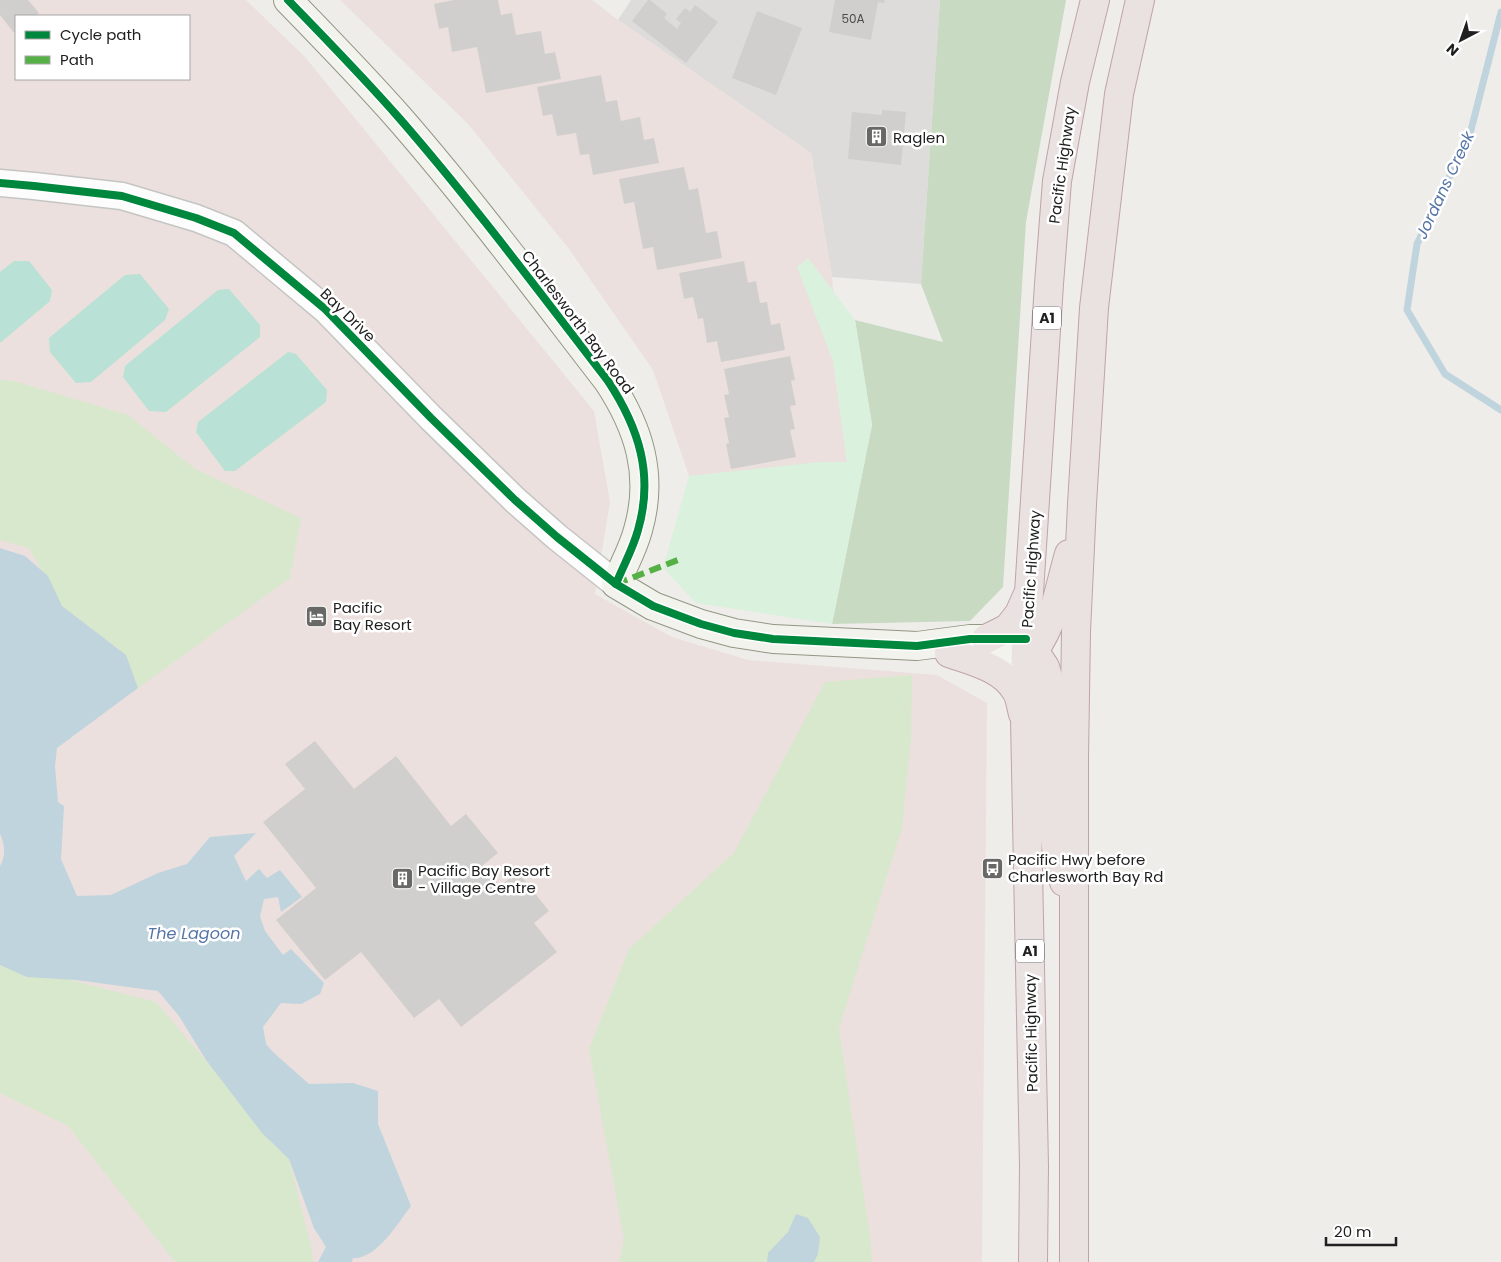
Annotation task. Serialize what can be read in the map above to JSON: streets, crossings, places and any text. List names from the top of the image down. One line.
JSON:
{"streets":{"highway":["Pacific Highway","A1"],"street":["Bay Drive","Charlesworth Bay Road"]},"crossings":[["Bay Drive","Charlesworth Bay Road"]],"water":["Jordans Creek","The Lagoon"],"places":{"building":["Raglen","Pacific Bay Resort - Village Centre"],"hotel":["Pacific Bay Resort"],"bus stop":["Pacific Hwy before Charlesworth Bay Rd"]},"house_numbers":["50A"],"legend":["Cycle path","Path"],"scale_bar":"20 m","north":"bottom left"}
